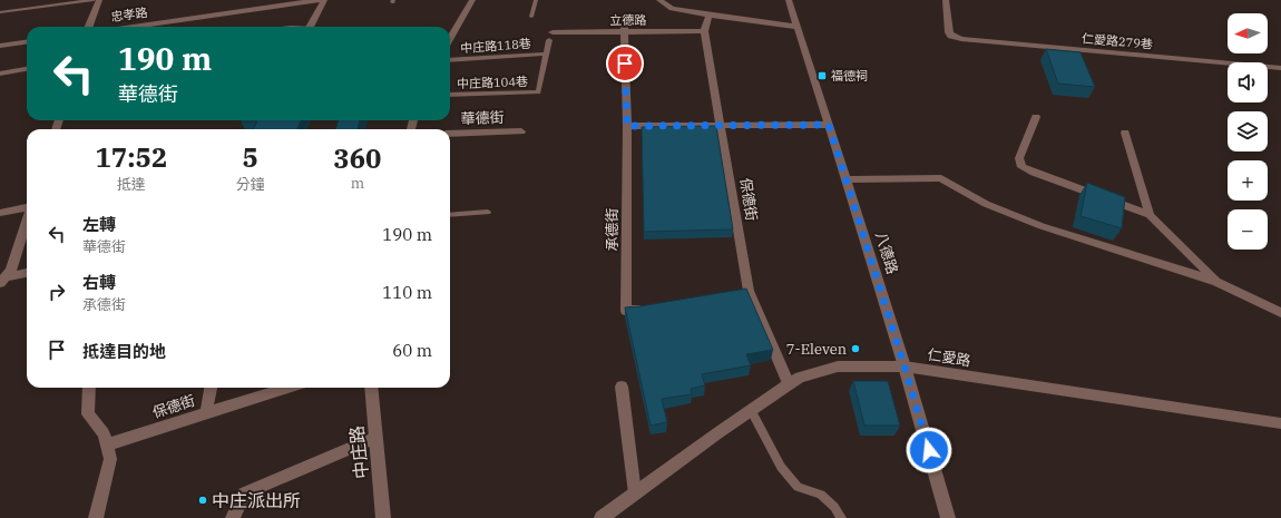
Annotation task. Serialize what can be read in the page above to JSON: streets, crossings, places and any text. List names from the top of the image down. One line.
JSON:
{"streets":{"street":["忠孝路","立德路","仁愛路279巷","華德街","保德街","承德街","八德路","仁愛路","中庄路"],"lane":["中庄路118巷","中庄路104巷"]},"crossings":[["立德路","中庄路104巷"],["立德路","保德街"],["立德路","承德街"],["中庄路118巷","中庄路104巷"],["保德街","仁愛路"],["八德路","仁愛路"]],"places":{"transit":["福德祠"],"other":["7-Eleven","中庄派出所"]},"north":"left","page":{"map_buttons":["+","−"],"turn":["190 m","華德街"],"eta":["17:52","抵達","5","分鐘","360","m"],"list":[{"name":"左轉","note":"華德街","value":"190 m"},{"name":"右轉","note":"承德街","value":"110 m"},{"name":"抵達目的地","value":"60 m"}]}}
